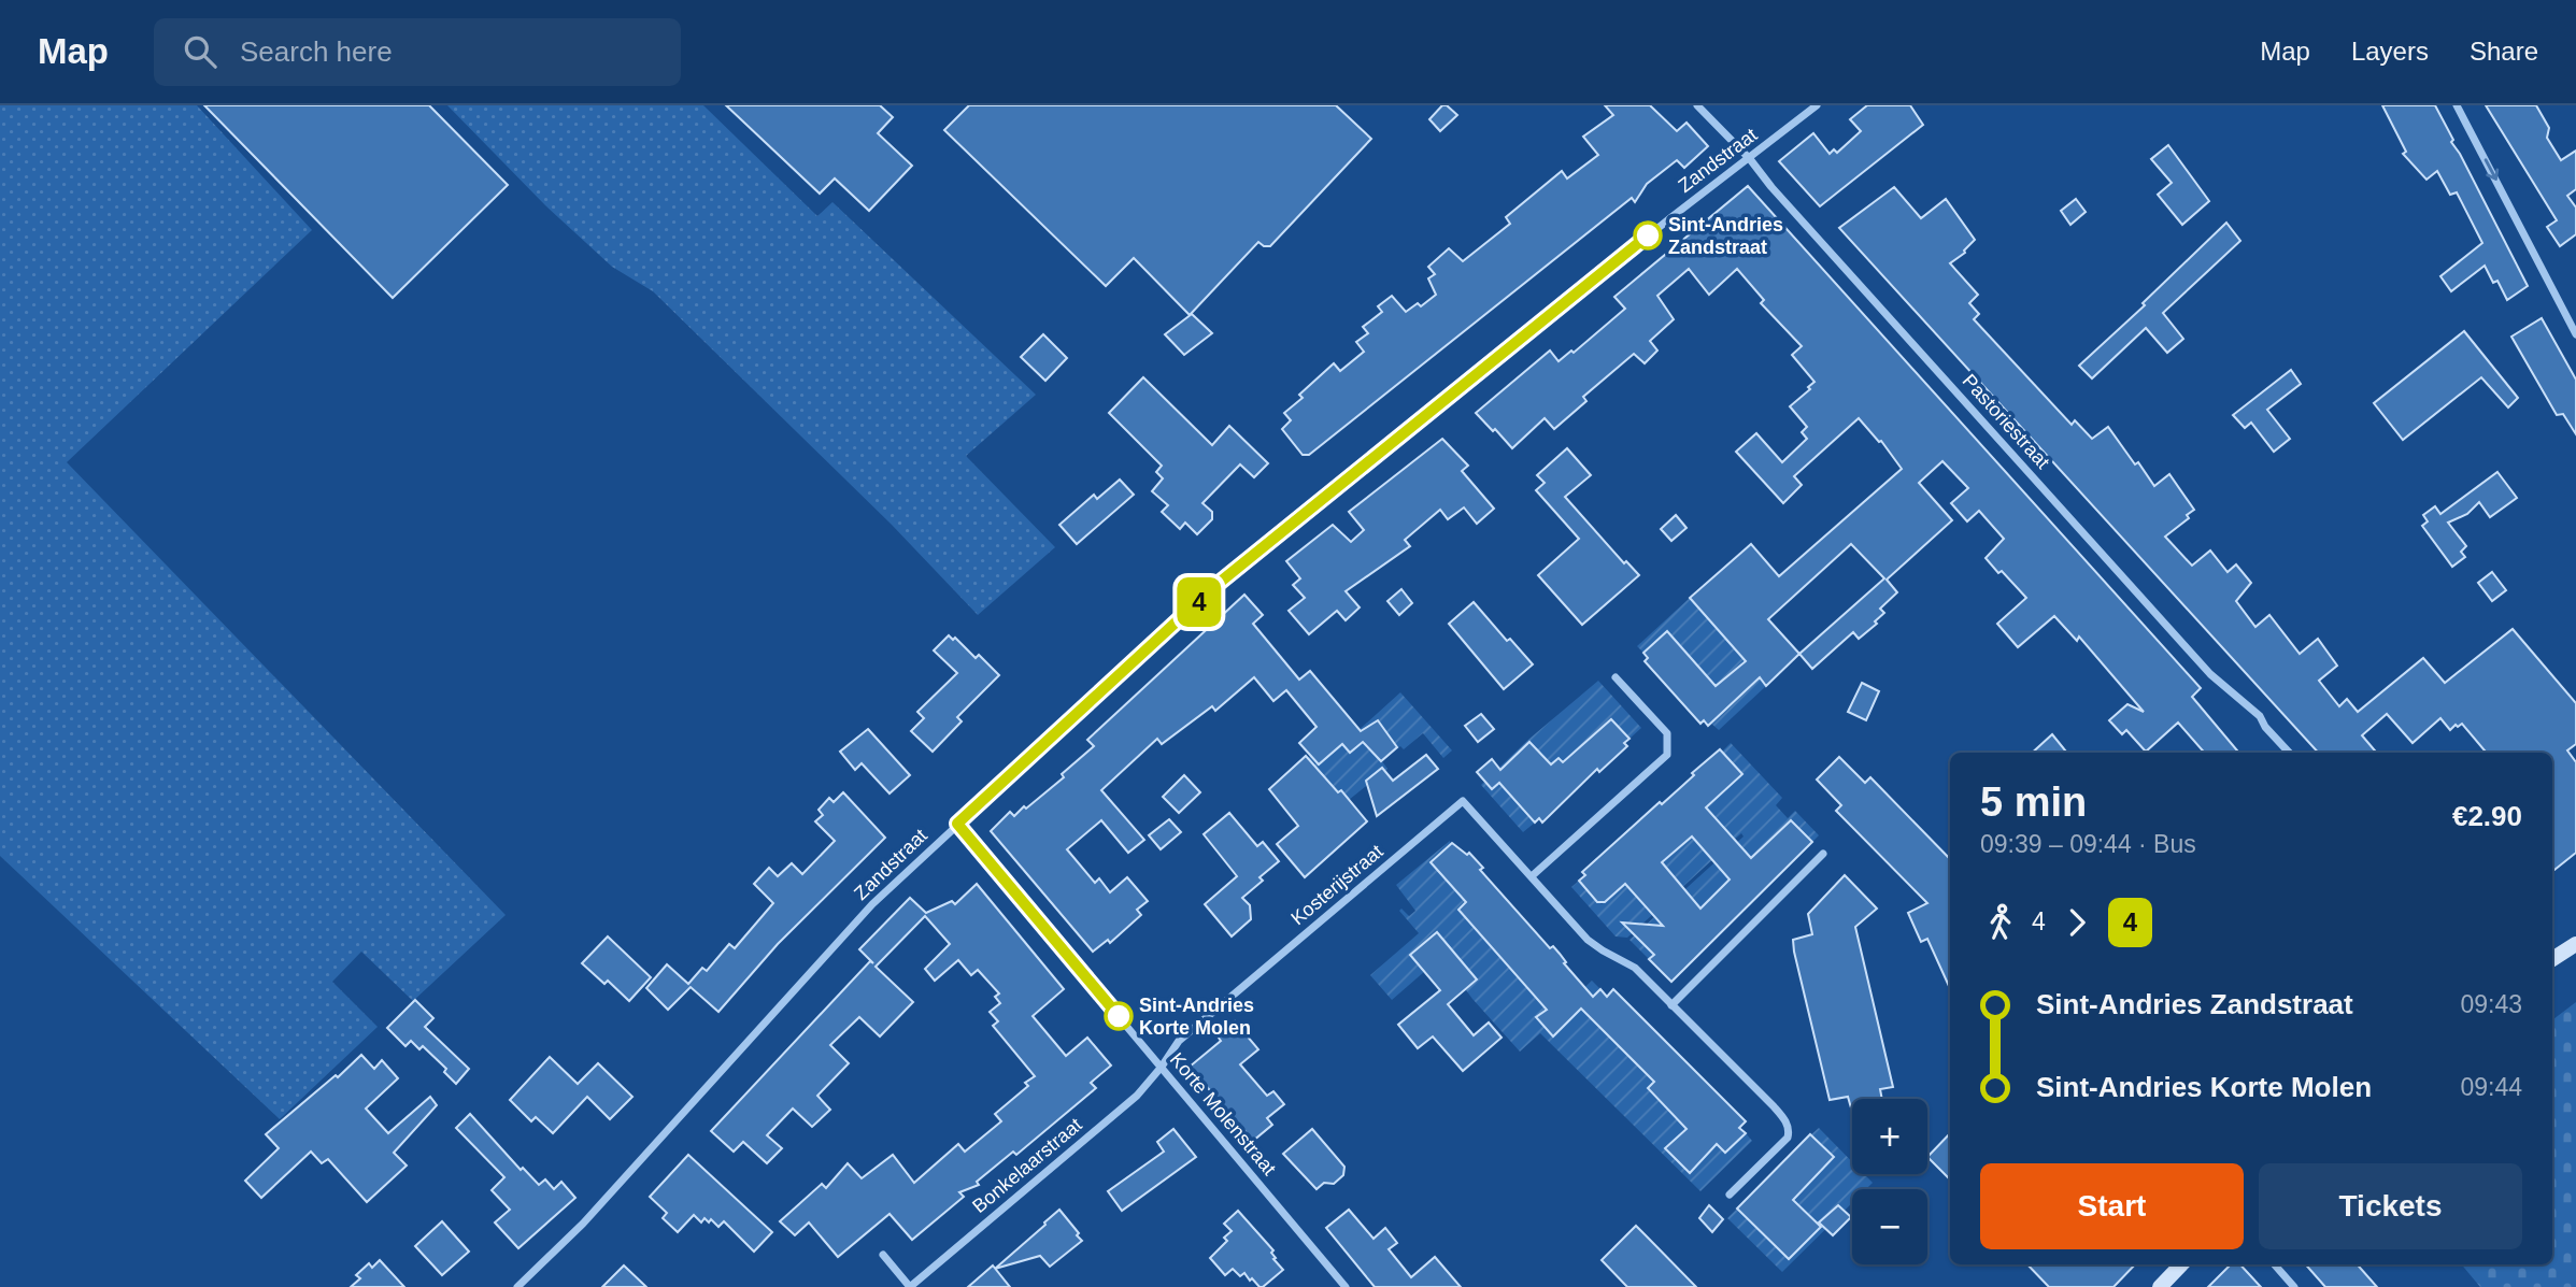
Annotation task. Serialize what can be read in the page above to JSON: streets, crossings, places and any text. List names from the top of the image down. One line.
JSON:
{"streets":{"street":["Zandstraat","Pastoriestraat","Kosterijstraat","Korte Molenstraat","Bonkelaarstraat"]},"crossings":[["Zandstraat","Pastoriestraat"],["Zandstraat","Korte Molenstraat"],["Kosterijstraat","Korte Molenstraat"],["Kosterijstraat","Bonkelaarstraat"],["Korte Molenstraat","Bonkelaarstraat"]],"places":["Sint-Andries Zandstraat","Sint-Andries Korte Molen"],"lines":["bus line 4"],"page":{"header":"Map","search":"Search here","nav":["Map","Layers","Share"],"on_map":"4","heading":["5 min","09:39 – 09:44 · Bus","€2.90"],"legs":["4","4"],"list":[{"name":"Sint-Andries Zandstraat","value":"09:43"},{"name":"Sint-Andries Korte Molen","value":"09:44"}],"map_buttons":["+","−"],"buttons":["Start","Tickets"]}}
